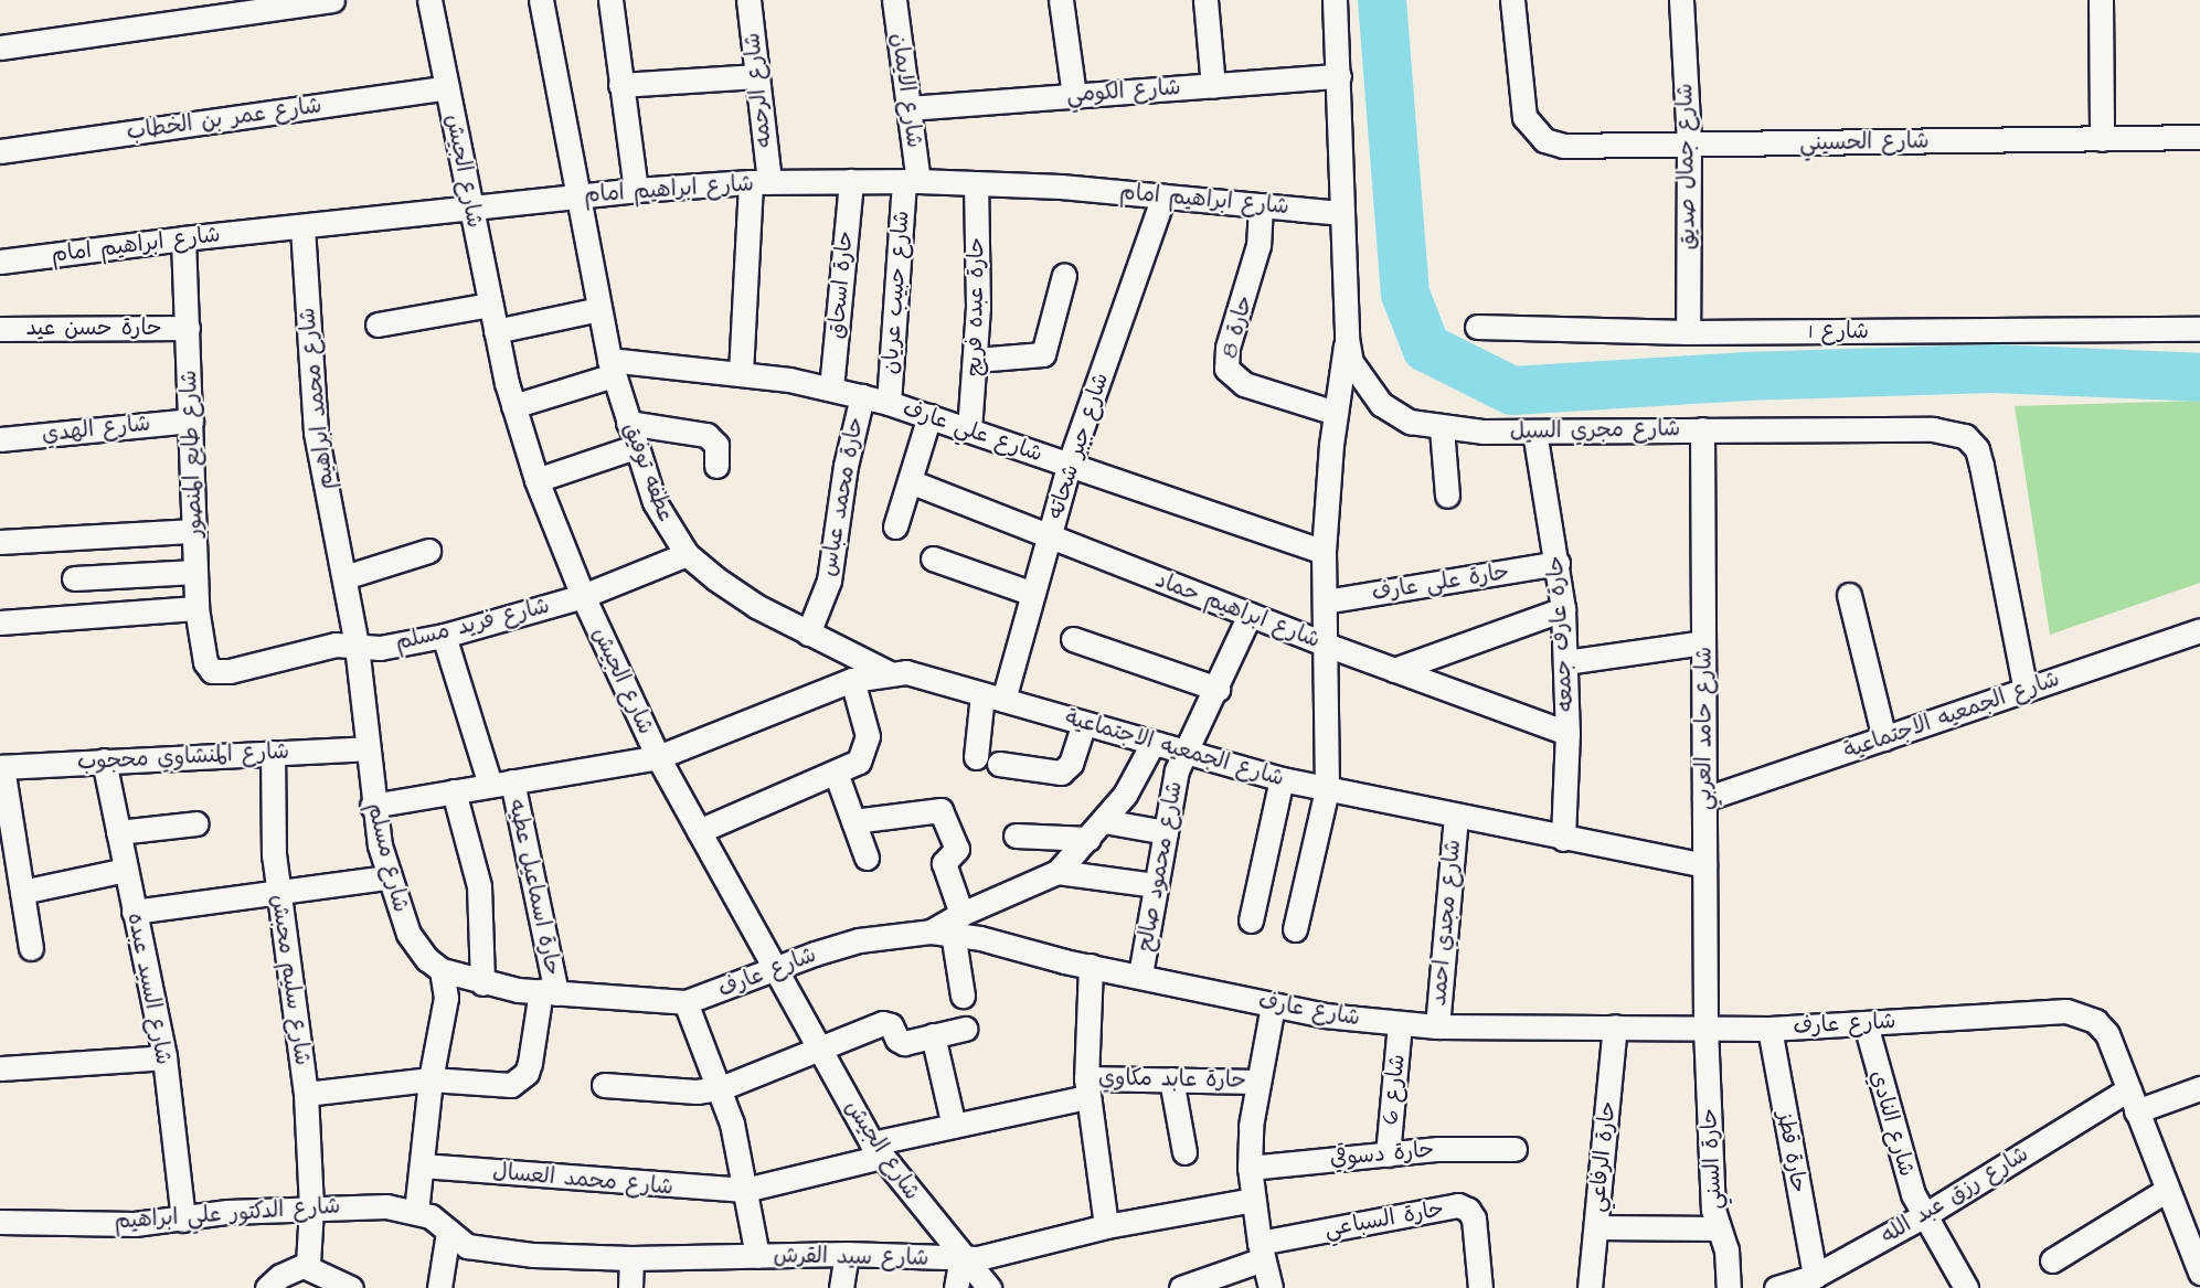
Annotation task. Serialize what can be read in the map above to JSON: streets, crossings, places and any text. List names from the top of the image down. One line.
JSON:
{"streets":{"street":["شارع الرحمه","شارع الايمان","شارع الكومي","شارع عمر بن الخطاب","شارع الحسيني","شارع جمال صديق","شارع الجيش","شارع ابراهيم امام","حارة اسحاق","شارع حبيب عريان","حارة عبده فريج","حارة 8","حارة حسن عيد","شارع 1","شارع محمد ابراهيم","شارع الهدي","شارع مجري السيل","شارع علي عارف","شارع جبر شحاته","شارع طايع المنصور","عطفه توفيق","حارة محمد عباس","حارة على عارف","شارع ابراهيم حماد","شارع فريد مسلم","حارة عارف جمعه","شارع الجمعيه الاجتماعية","شارع حامد العربي","شارع المنشاوي محجوب","شارع مسلم","شارع محمود صالح","حارة اسماعيل عطيه","شارع مجدي احمد","شارع عارف","شارع سليم محبش","شارع السيد عبده","حارة عابد مكاوي","شارع 6","شارع النادي","حارة قطز","حارة دسوقي","حارة الرفاعي","حارة السني","شارع محمد العسال","شارع رزق عبد الله","شارع الدكتور علي ابراهيم","حارة السباعي","شارع سيد القرش"]},"crossings":[["شارع الرحمه","شارع ابراهيم امام"],["شارع الرحمه","شارع علي عارف"],["شارع الايمان","شارع الكومي"],["شارع الايمان","شارع ابراهيم امام"],["شارع الايمان","شارع حبيب عريان"],["شارع الكومي","شارع مجري السيل"],["شارع عمر بن الخطاب","شارع الجيش"],["شارع الحسيني","شارع جمال صديق"],["شارع جمال صديق","شارع 1"],["شارع الجيش","شارع ابراهيم امام"],["شارع الجيش","شارع علي عارف"],["شارع الجيش","شارع فريد مسلم"],["شارع الجيش","شارع الجمعيه الاجتماعية"],["شارع الجيش","شارع عارف"],["شارع الجيش","شارع محمد العسال"],["شارع الجيش","شارع سيد القرش"],["شارع ابراهيم امام","حارة اسحاق"],["شارع ابراهيم امام","شارع حبيب عريان"],["شارع ابراهيم امام","حارة عبده فريج"],["شارع ابراهيم امام","حارة 8"],["شارع ابراهيم امام","شارع محمد ابراهيم"],["شارع ابراهيم امام","شارع مجري السيل"],["شارع ابراهيم امام","شارع جبر شحاته"],["شارع ابراهيم امام","شارع طايع المنصور"],["شارع ابراهيم امام","عطفه توفيق"],["حارة اسحاق","شارع علي عارف"],["شارع حبيب عريان","شارع علي عارف"],["حارة عبده فريج","شارع علي عارف"],["حارة حسن عيد","شارع طايع المنصور"],["شارع محمد ابراهيم","شارع فريد مسلم"],["شارع محمد ابراهيم","شارع مسلم"],["شارع الهدي","شارع طايع المنصور"],["شارع مجري السيل","حارة عارف جمعه"],["شارع مجري السيل","شارع الجمعيه الاجتماعية"],["شارع مجري السيل","شارع حامد العربي"],["شارع علي عارف","شارع جبر شحاته"],["شارع علي عارف","عطفه توفيق"],["شارع علي عارف","حارة محمد عباس"],["شارع جبر شحاته","شارع ابراهيم حماد"],["شارع جبر شحاته","شارع الجمعيه الاجتماعية"],["شارع طايع المنصور","شارع فريد مسلم"],["عطفه توفيق","حارة محمد عباس"],["عطفه توفيق","شارع فريد مسلم"],["عطفه توفيق","شارع الجمعيه الاجتماعية"],["حارة على عارف","حارة عارف جمعه"],["شارع ابراهيم حماد","حارة عارف جمعه"],["شارع ابراهيم حماد","شارع محمود صالح"],["شارع فريد مسلم","شارع مسلم"],["شارع فريد مسلم","حارة اسماعيل عطيه"],["حارة عارف جمعه","شارع الجمعيه الاجتماعية"],["شارع الجمعيه الاجتماعية","شارع حامد العربي"],["شارع الجمعيه الاجتماعية","شارع مسلم"],["شارع الجمعيه الاجتماعية","شارع محمود صالح"],["شارع الجمعيه الاجتماعية","حارة اسماعيل عطيه"],["شارع الجمعيه الاجتماعية","شارع مجدي احمد"],["شارع حامد العربي","شارع عارف"],["شارع حامد العربي","حارة السني"],["شارع المنشاوي محجوب","شارع مسلم"],["شارع المنشاوي محجوب","شارع سليم محبش"],["شارع المنشاوي محجوب","شارع السيد عبده"],["شارع مسلم","شارع عارف"],["شارع محمود صالح","شارع عارف"],["حارة اسماعيل عطيه","شارع عارف"],["شارع مجدي احمد","شارع عارف"],["شارع عارف","شارع 6"],["شارع عارف","شارع النادي"],["شارع عارف","حارة قطز"],["شارع عارف","حارة الرفاعي"],["شارع عارف","حارة السني"],["شارع عارف","شارع رزق عبد الله"],["شارع سليم محبش","شارع الدكتور علي ابراهيم"],["شارع السيد عبده","شارع الدكتور علي ابراهيم"],["حارة عابد مكاوي","شارع محمد العسال"],["شارع 6","حارة دسوقي"],["شارع النادي","شارع رزق عبد الله"],["حارة قطز","شارع رزق عبد الله"],["شارع الدكتور علي ابراهيم","شارع سيد القرش"]]}
